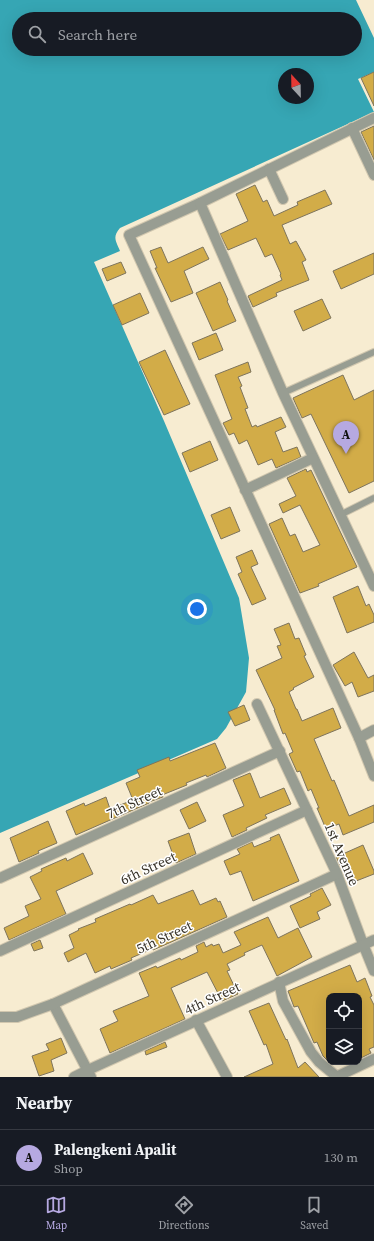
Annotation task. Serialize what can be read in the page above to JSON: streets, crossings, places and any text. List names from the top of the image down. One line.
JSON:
{"streets":{"street":["7th Street","1st Avenue","6th Street","5th Street","4th Street"]},"crossings":[["7th Street","1st Avenue"],["1st Avenue","6th Street"],["1st Avenue","5th Street"],["1st Avenue","4th Street"]],"north":"top","page":{"search":"Search here","pins":"A","heading":"Nearby","list":[{"mark":"A","name":"Palengkeni Apalit","note":"Shop","value":"130 m"}],"nav":["Map","Directions","Saved"]}}
